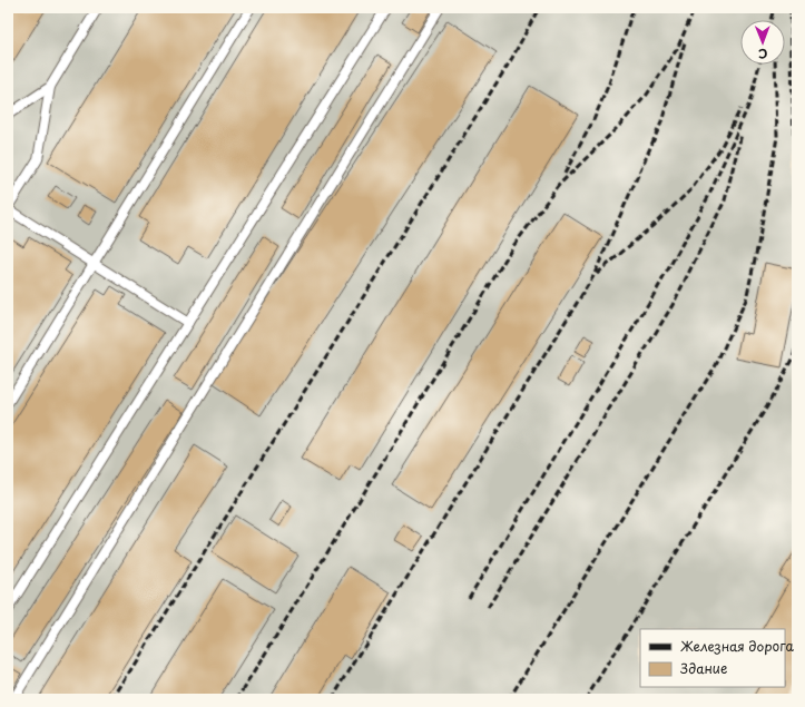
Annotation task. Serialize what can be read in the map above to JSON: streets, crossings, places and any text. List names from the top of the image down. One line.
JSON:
{"legend":["Железная дорога","Здание"],"north":"bottom"}
